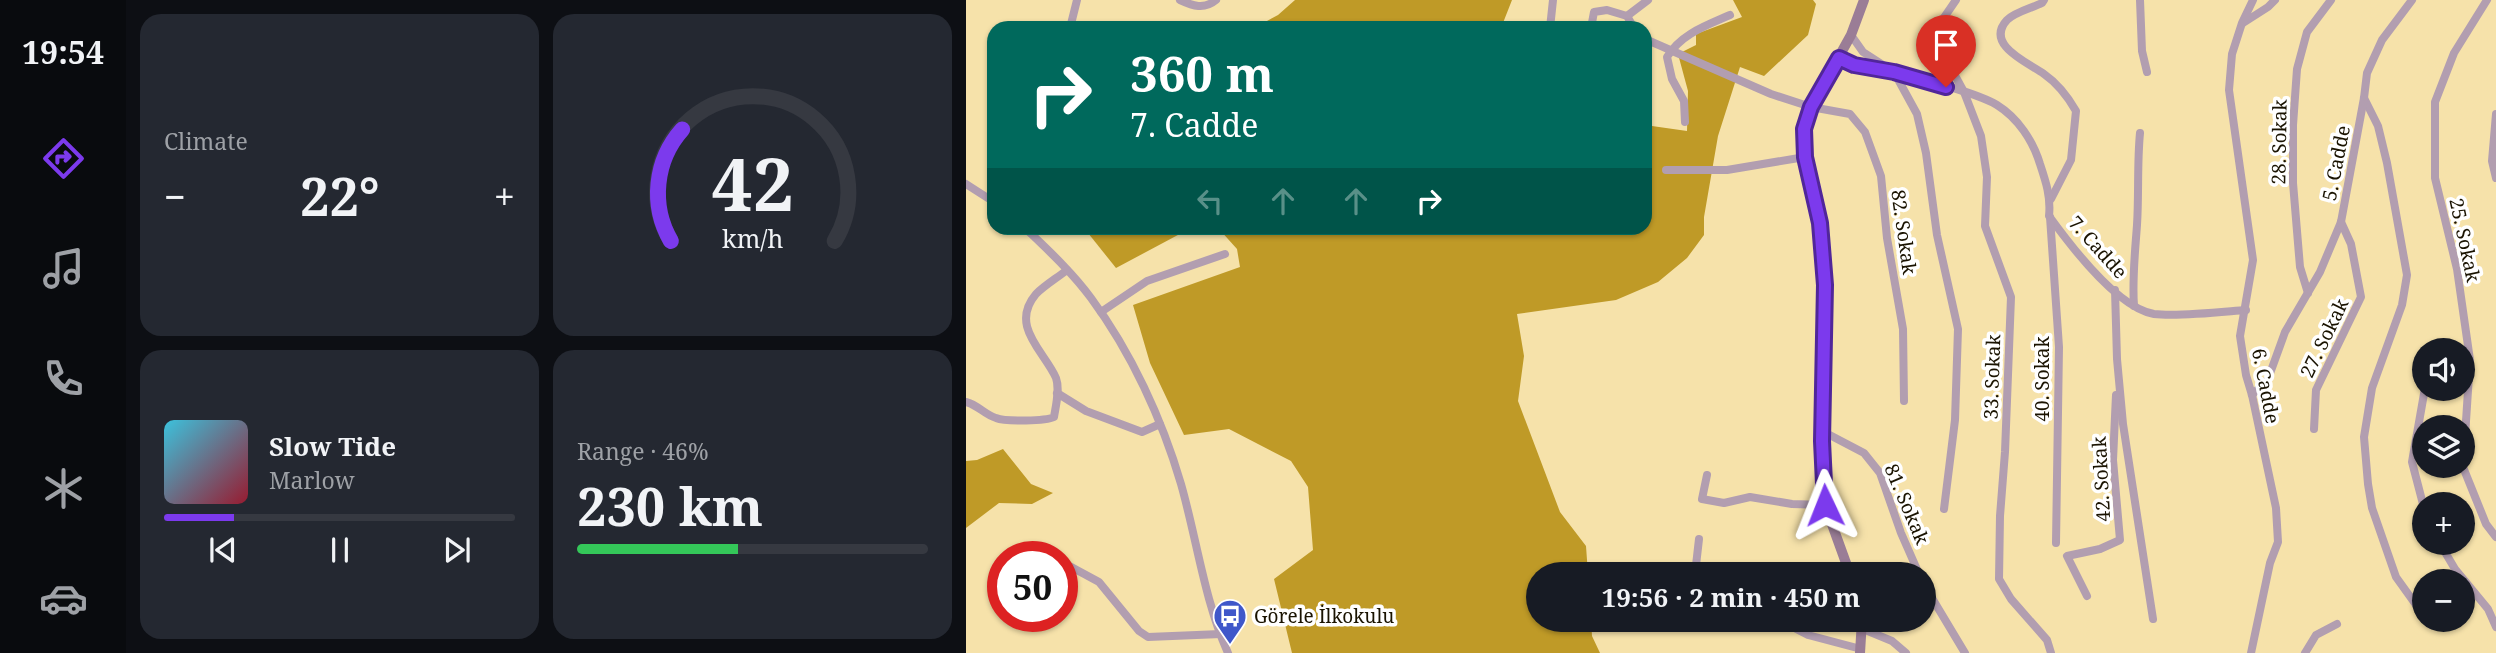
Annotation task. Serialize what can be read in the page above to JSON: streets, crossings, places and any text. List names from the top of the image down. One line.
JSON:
{"streets":{"street":["28. Sokak","5. Cadde","82. Sokak","25. Sokak","7. Cadde","27. Sokak","33. Sokak","40. Sokak","6. Cadde","42. Sokak","81. Sokak"]},"crossings":[["28. Sokak","5. Cadde"],["5. Cadde","27. Sokak"],["5. Cadde","6. Cadde"],["7. Cadde","33. Sokak"],["7. Cadde","40. Sokak"],["7. Cadde","6. Cadde"],["7. Cadde","42. Sokak"]],"places":{"bus stop":["Görele İlkokulu"]},"page":{"tabs":"19:54","tile":["Climate",["Range · 46%","230 km"]],"turn":["360 m","7. Cadde"],"heat":["−","22°","+"],"map_buttons":["+","−"],"song":["Slow Tide","Marlow"],"limit":"50","trip":"19:56 · 2 min · 450 m","gauge":["42","km/h"]}}
